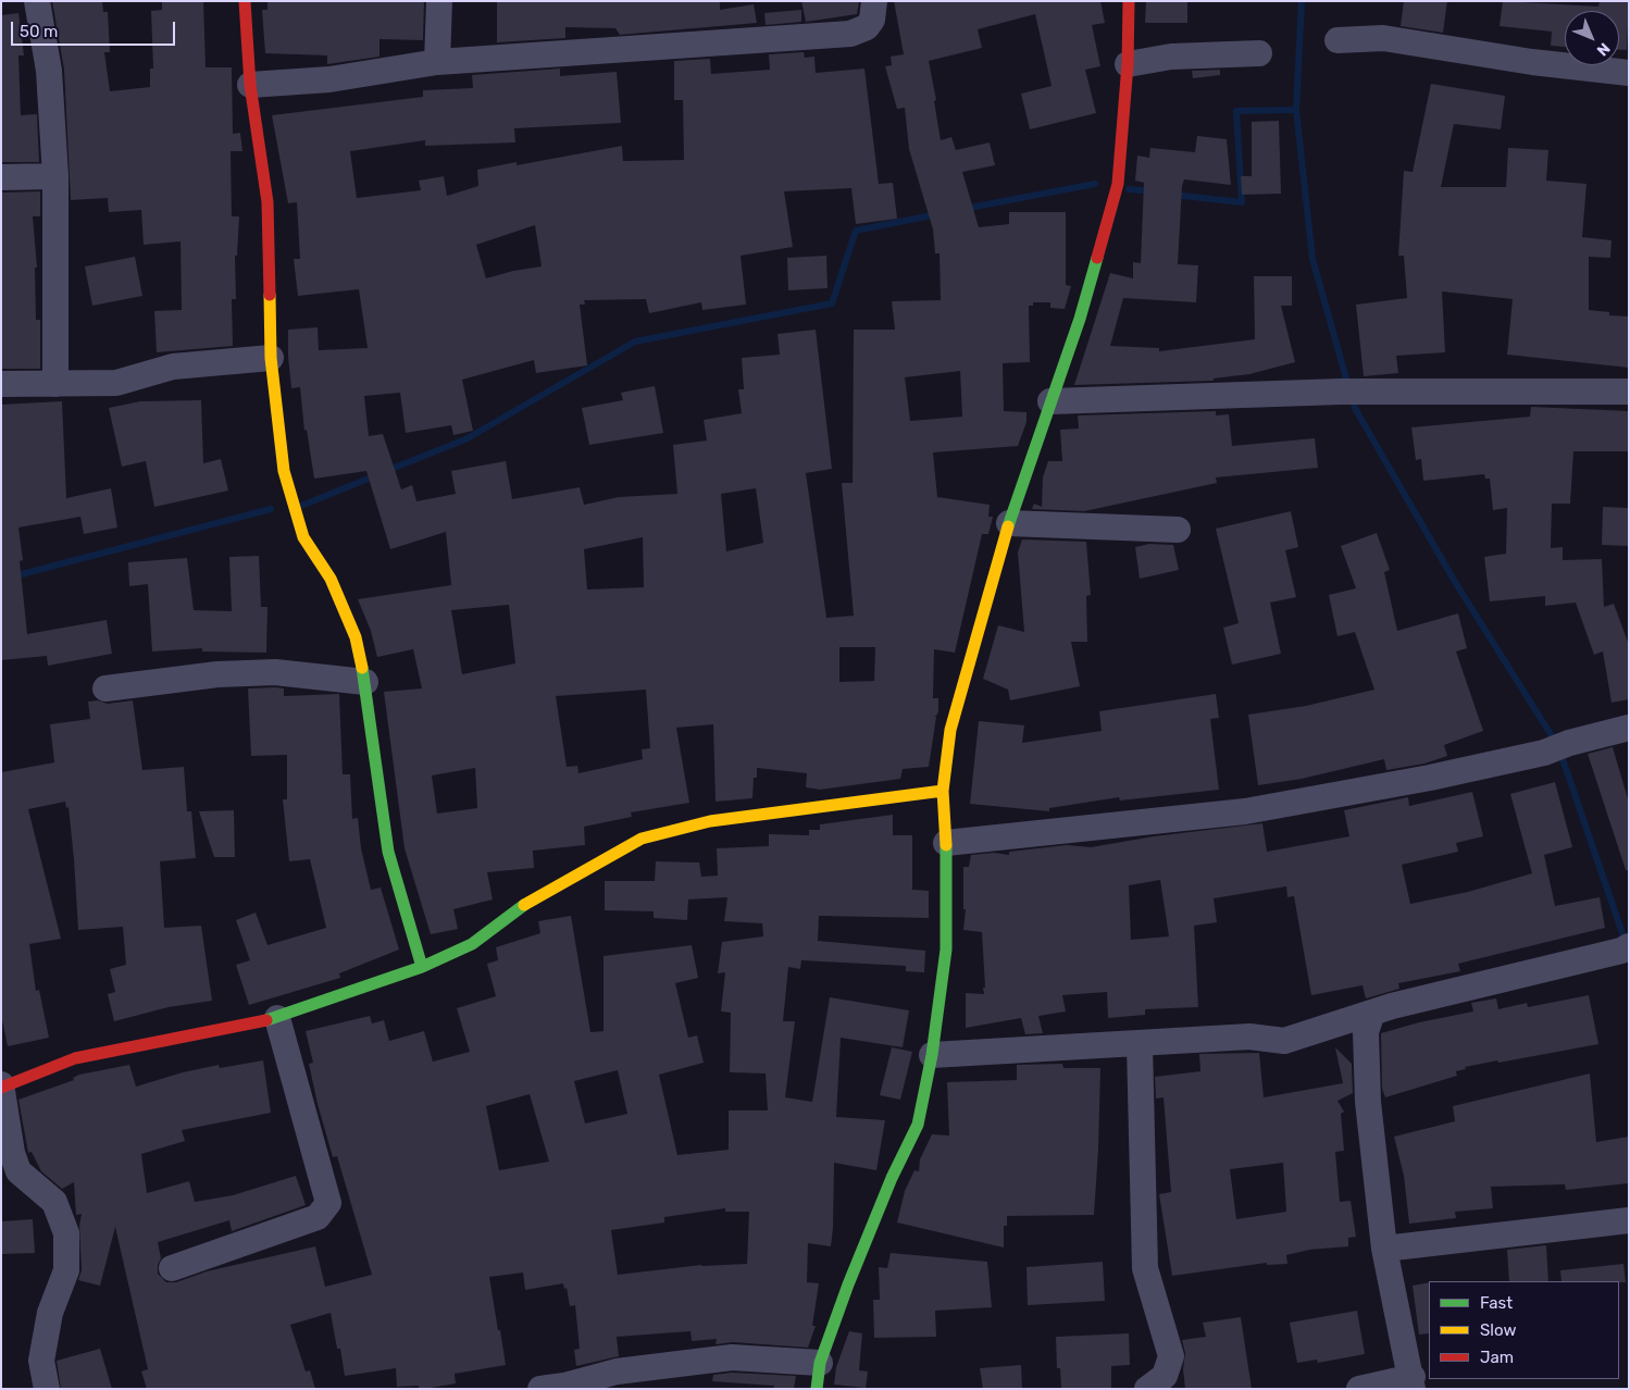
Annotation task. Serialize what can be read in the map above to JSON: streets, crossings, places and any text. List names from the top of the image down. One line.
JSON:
{"legend":["Fast","Slow","Jam"],"scale_bar":"50 m","north":"bottom right"}
